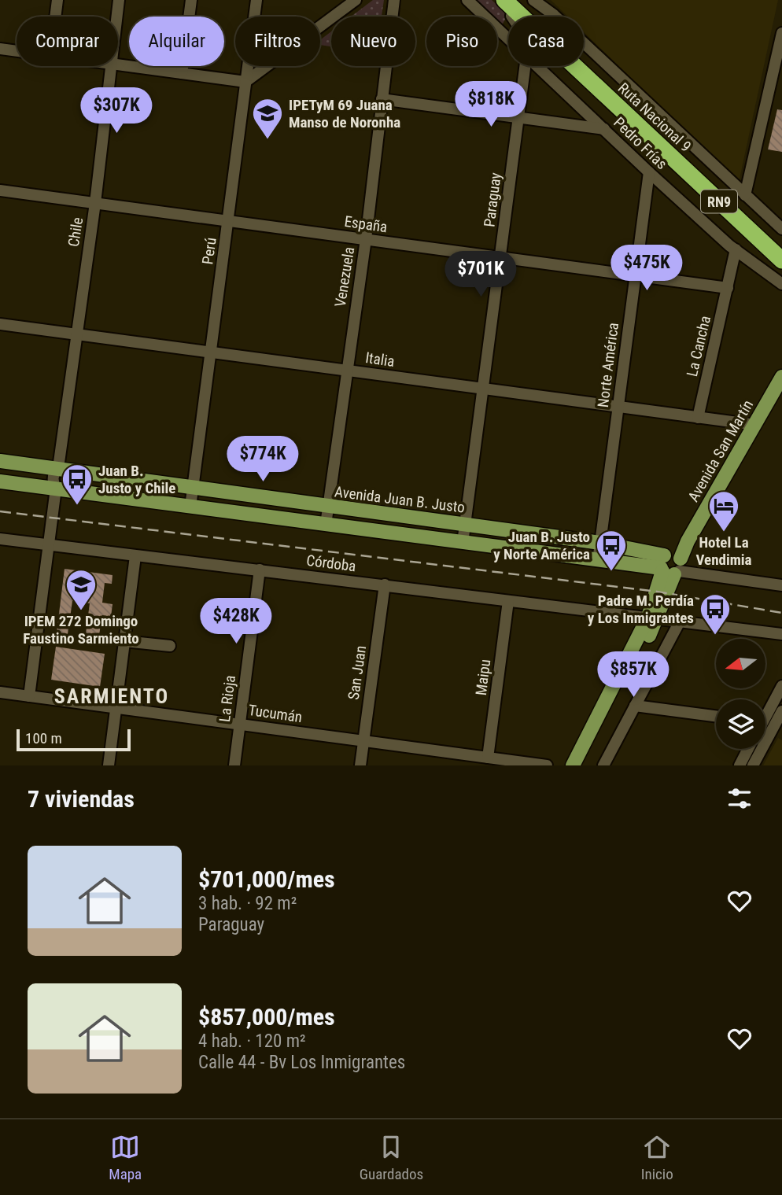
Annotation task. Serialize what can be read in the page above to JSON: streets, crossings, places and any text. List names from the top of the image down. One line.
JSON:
{"streets":{"highway":["Ruta Nacional 9","RN9"],"main road":["Avenida San Martín","Avenida Juan B. Justo"],"street":["Pedro Frías","Paraguay","España","Chile","Perú","Venezuela","La Cancha","Italia","Norte América","Córdoba","San Juan","Maipu","La Rioja","Tucumán"]},"crossings":[["Pedro Frías","La Cancha"],["Pedro Frías","Norte América"],["Paraguay","España"],["Paraguay","Italia"],["Paraguay","Avenida Juan B. Justo"],["España","Chile"],["España","Perú"],["España","Venezuela"],["España","La Cancha"],["España","Norte América"],["Chile","Italia"],["Chile","Avenida Juan B. Justo"],["Chile","Córdoba"],["Chile","Tucumán"],["Perú","Italia"],["Perú","Avenida Juan B. Justo"],["Venezuela","Italia"],["Venezuela","Avenida Juan B. Justo"],["La Cancha","Italia"],["Italia","Norte América"],["Italia","Avenida San Martín"],["Norte América","Avenida Juan B. Justo"],["Avenida San Martín","Avenida Juan B. Justo"],["Córdoba","San Juan"],["Córdoba","Maipu"],["Córdoba","La Rioja"],["San Juan","Tucumán"],["Maipu","Tucumán"],["La Rioja","Tucumán"]],"districts":["SARMIENTO"],"places":{"school or university":["IPETyM 69 Juana Manso de Noronha","IPEM 272 Domingo Faustino Sarmiento"],"bus stop":["Juan B. Justo y Chile","Juan B. Justo y Norte América","Padre M. Perdía y Los Inmigrantes"],"hotel":["Hotel La Vendimia"]},"scale_bar":"100 m","north":"left","page":{"chip":["Comprar","Alquilar","Filtros","Nuevo","Piso","Casa"],"price":["$818K","$307K","$475K","$701K","$774K","$428K","$857K"],"scale":"100 m","heading":"7 viviendas","list":[{"name":"$701,000/mes","note":"3 hab. · 92 m² · Paraguay"},{"name":"$857,000/mes","note":"4 hab. · 120 m² · Calle 44 - Bv Los Inmigrantes"}],"tabs":["Mapa","Guardados","Inicio"]}}
